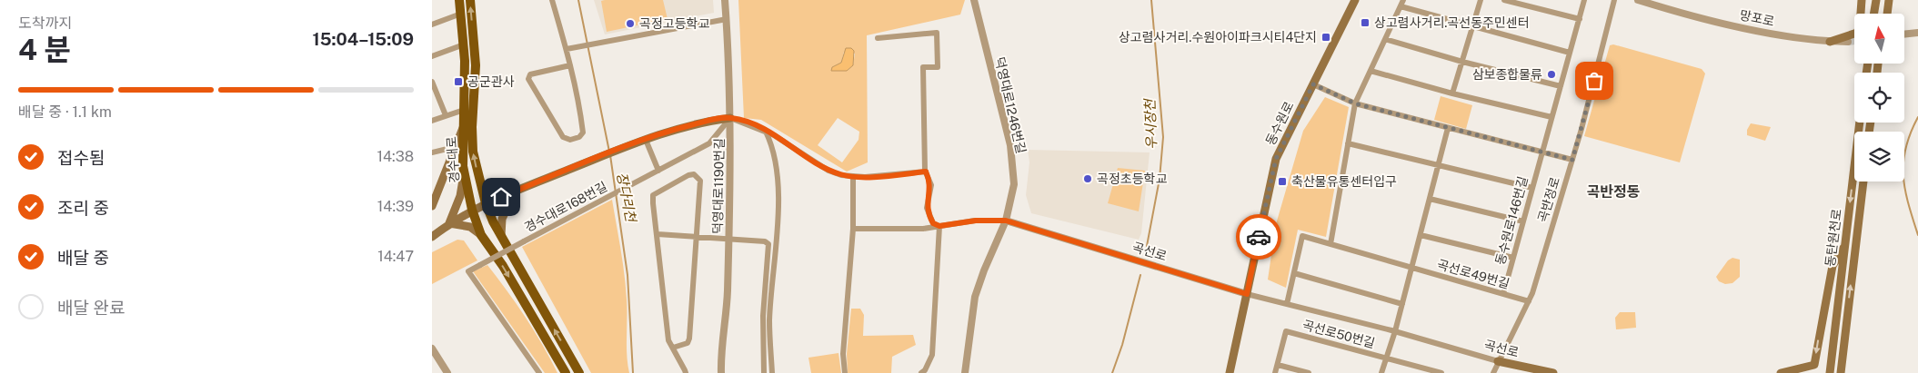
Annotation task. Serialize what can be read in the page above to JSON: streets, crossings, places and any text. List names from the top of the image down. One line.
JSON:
{"streets":{"main road":["동수원로","경수대로","동탄원천로","곡선로"],"street":["망포로","덕영대로1246번길","덕영대로1190번길","곡반정로","경수대로168번길","동수원로146번길","곡선로49번길","곡선로50번길"]},"crossings":[["덕영대로1246번길","곡선로"],["동수원로","곡선로"],["덕영대로1190번길","경수대로168번길"],["곡반정로","곡선로"],["곡반정로","곡선로49번길"],["동수원로146번길","곡선로49번길"],["곡선로","곡선로50번길"]],"districts":["곡반정동"],"water":["우시장천","장다리천"],"places":{"transit":["상고렴사거리.곡선동주민센터","상고렴사거리.수원아이파크시티4단지","공군관사","축산물유통센터입구"],"other":["곡정고등학교","삼보종합물류","곡정초등학교"]},"north":"top","page":{"heading":["4 분","도착까지","15:04–15:09"],"bar":"배달 중 · 1.1 km","list":[["접수됨","14:38"],["조리 중","14:39"],["배달 중","14:47"],"배달 완료"]}}
